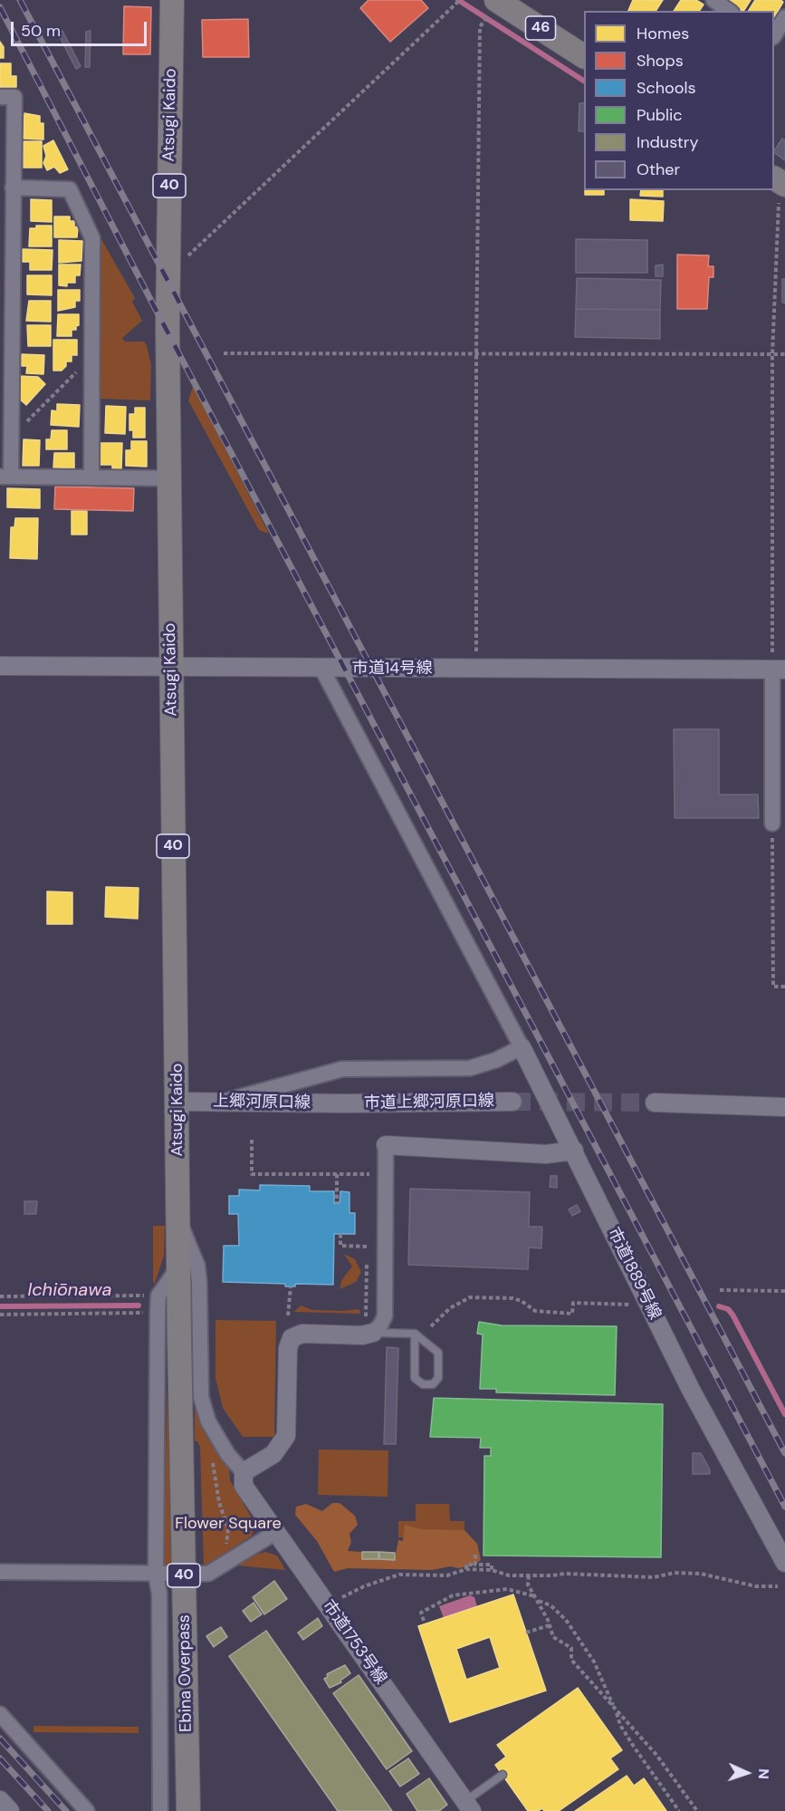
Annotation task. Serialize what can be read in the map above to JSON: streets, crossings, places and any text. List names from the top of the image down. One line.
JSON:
{"streets":{"main road":["46","Atsugi Kaido","40","Ebina Overpass"],"street":["市道14号線","上郷河原口線","市道上郷河原口線","市道1889号線","市道1753号線"]},"crossings":[["Atsugi Kaido","市道14号線"],["Atsugi Kaido","上郷河原口線"],["Atsugi Kaido","Ebina Overpass"],["上郷河原口線","市道上郷河原口線"]],"water":["Ichiōnawa"],"parks":["Flower Square"],"legend":["Homes","Shops","Schools","Public","Industry","Other"],"scale_bar":"50 m","north":"right"}
